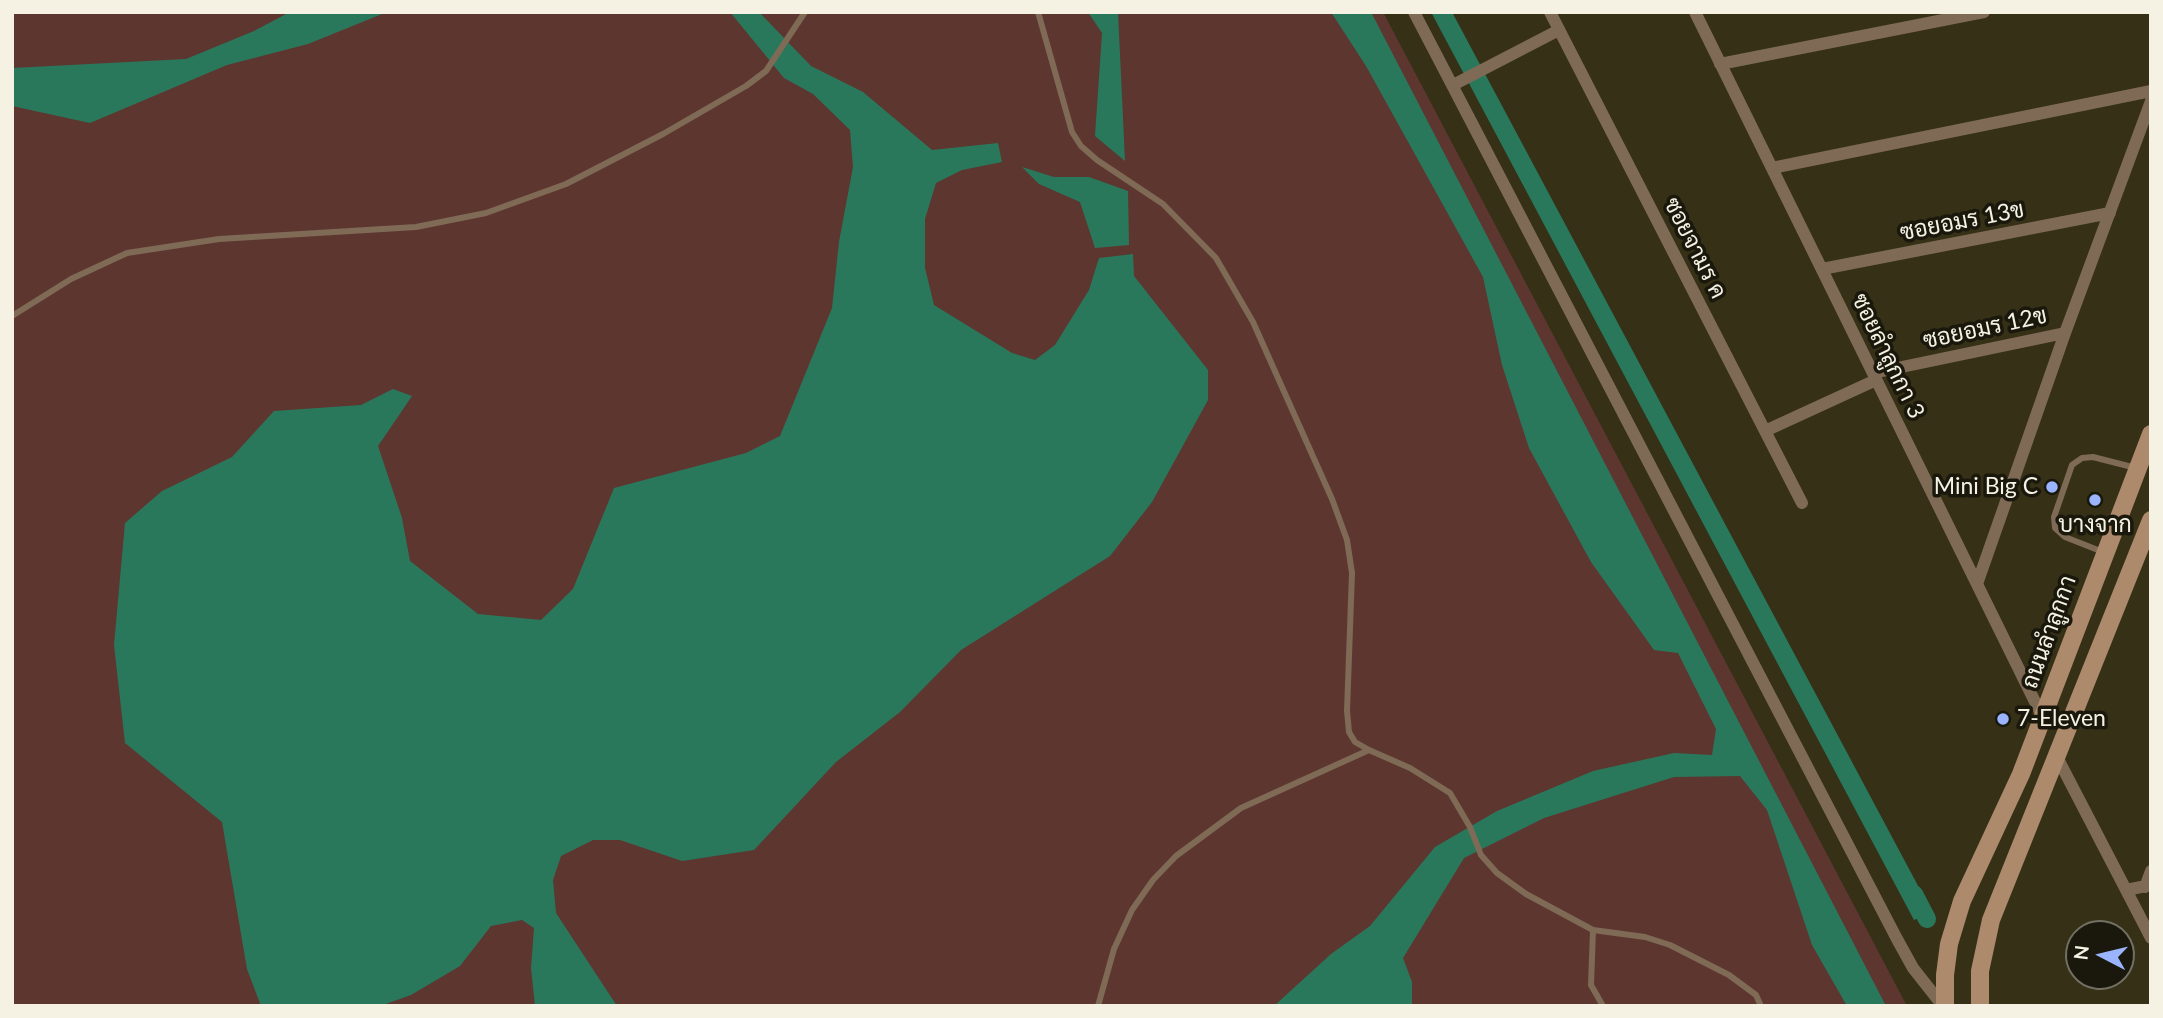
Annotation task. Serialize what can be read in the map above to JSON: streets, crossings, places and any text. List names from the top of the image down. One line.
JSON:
{"streets":{"main road":["ถนนลำลูกกา"],"street":["ซอยอมร 13ข","ซอยจามร ค","ซอยอมร 12ข","ซอยลำลูกกา 3"]},"crossings":[["ซอยอมร 13ข","ซอยลำลูกกา 3"],["ซอยจามร ค","ซอยอมร 12ข"],["ซอยอมร 12ข","ซอยลำลูกกา 3"],["ซอยลำลูกกา 3","ถนนลำลูกกา"]],"places":["Mini Big C","บางจาก","7-Eleven"],"north":"left"}
